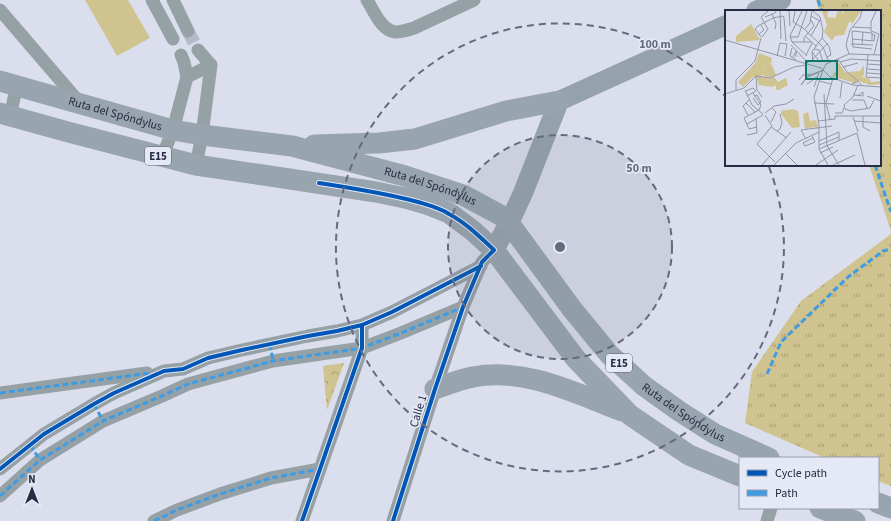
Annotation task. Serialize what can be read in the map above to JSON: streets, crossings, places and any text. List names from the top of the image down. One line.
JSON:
{"streets":{"highway":["Ruta del Spóndylus","E15"],"street":["Calle 1"]},"crossings":[["Ruta del Spóndylus","Calle 1"]],"legend":["Cycle path","Path"],"north":"top","rings":["100 m","50 m"]}
